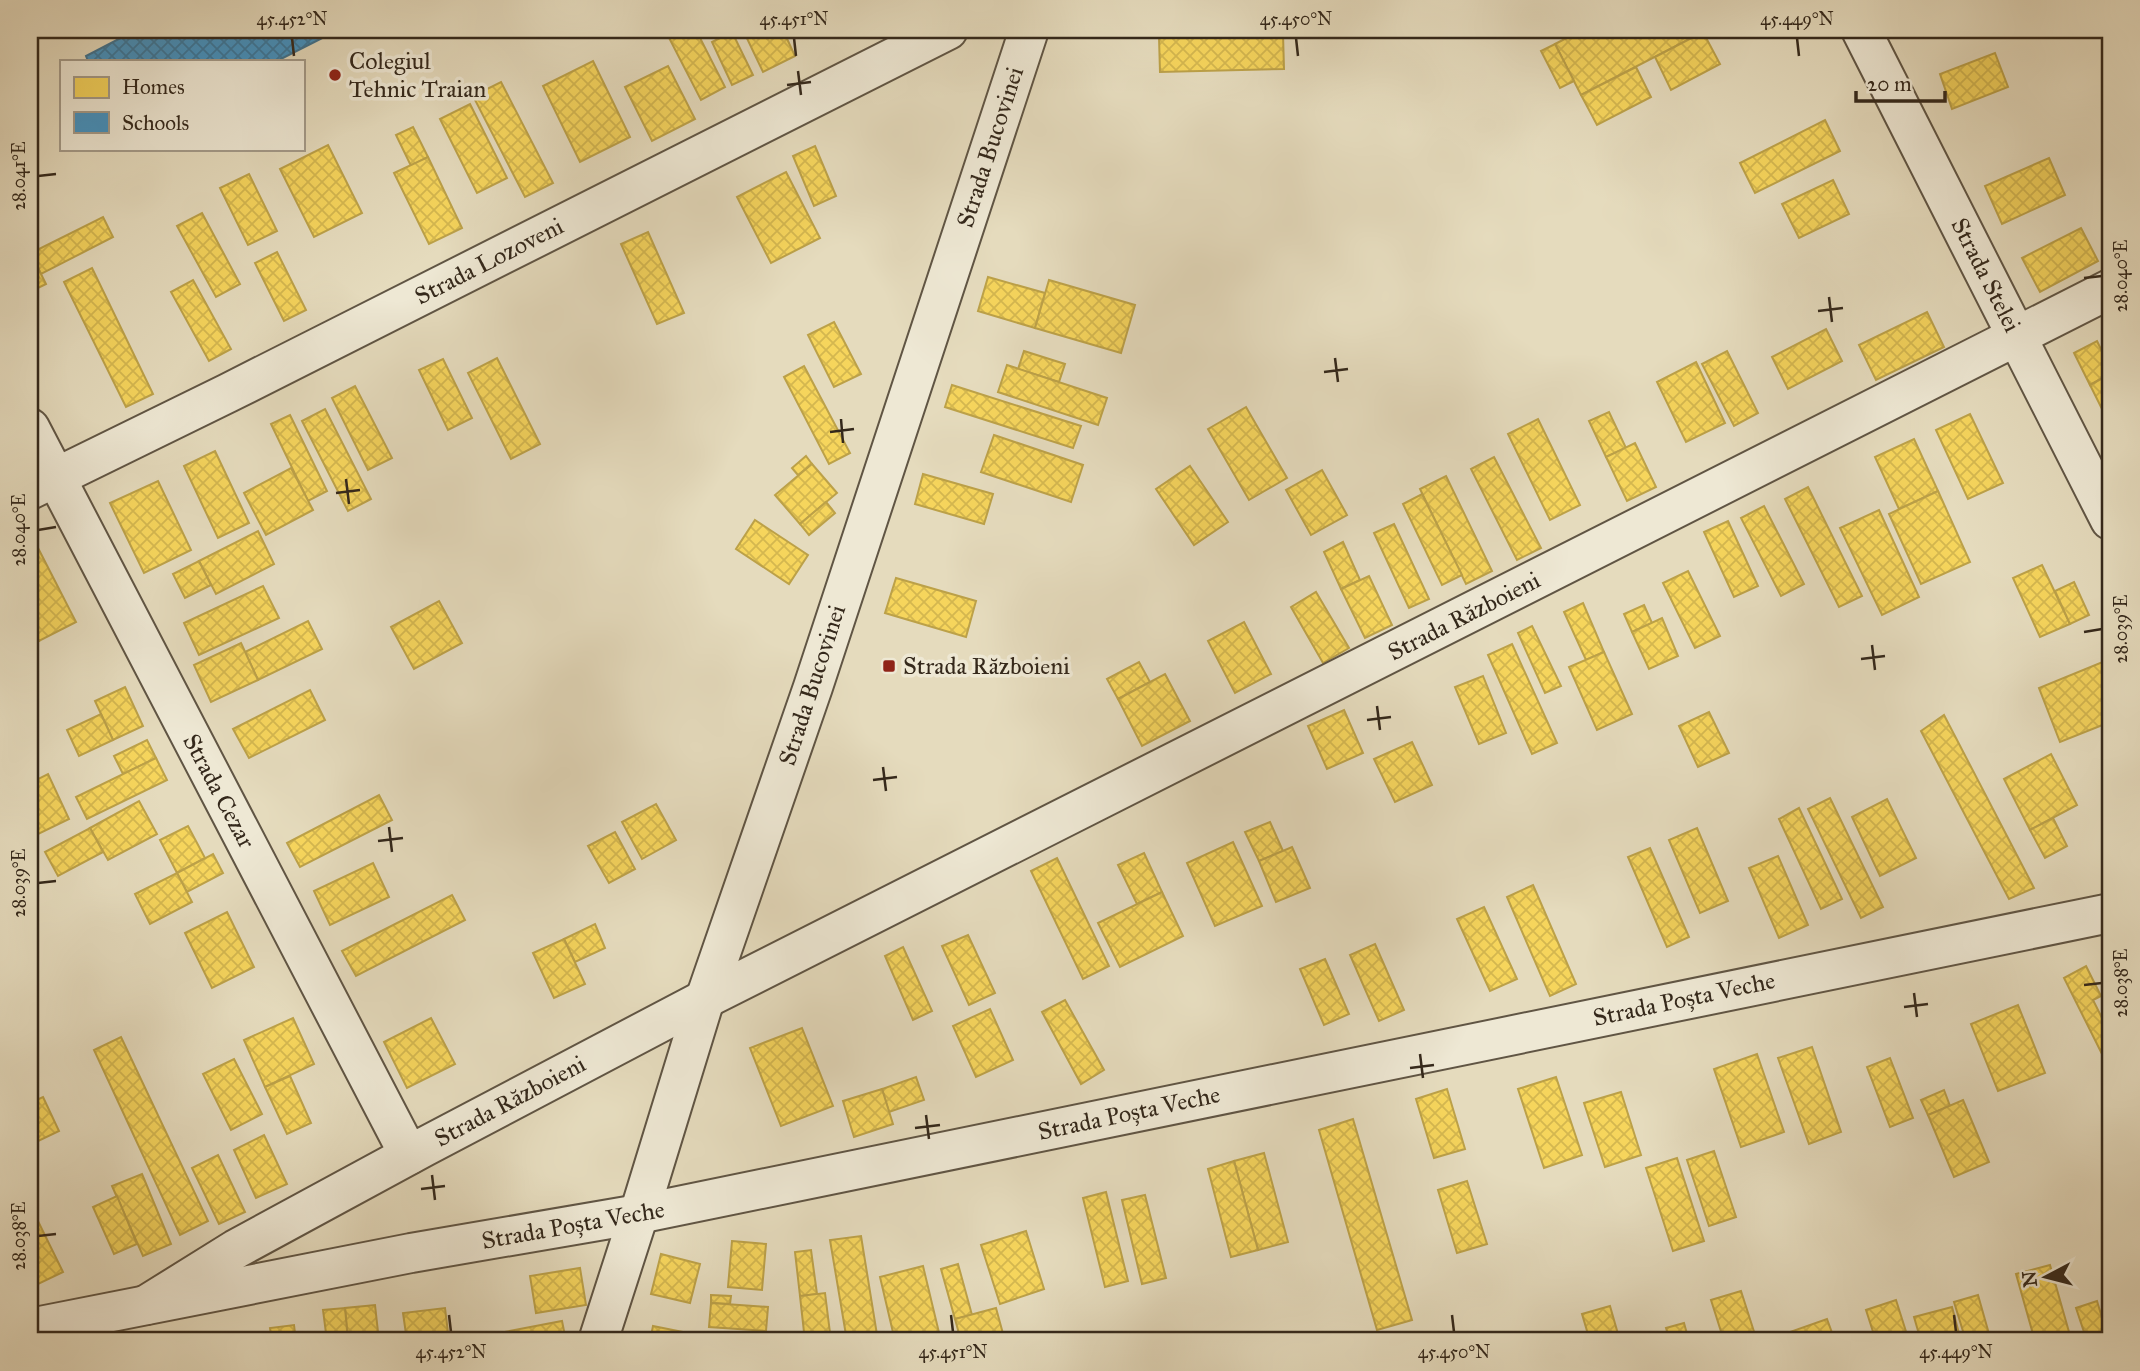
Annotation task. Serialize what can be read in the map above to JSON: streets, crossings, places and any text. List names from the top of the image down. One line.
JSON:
{"streets":{"street":["Strada Bucovinei","Strada Lozoveni","Strada Stelei","Strada Războieni","Strada Cezar","Strada Poșta Veche"]},"crossings":[["Strada Bucovinei","Strada Războieni"],["Strada Bucovinei","Strada Poșta Veche"],["Strada Lozoveni","Strada Cezar"],["Strada Stelei","Strada Războieni"],["Strada Războieni","Strada Cezar"],["Strada Războieni","Strada Poșta Veche"]],"places":{"other":["Colegiul Tehnic Traian"],"transit":["Strada Războieni"]},"legend":["Homes","Schools"],"scale_bar":"20 m","north":"left","coordinates":["45.452°N","45.451°N","45.450°N","45.449°N","28.041°E","28.040°E","28.039°E","28.038°E"]}
